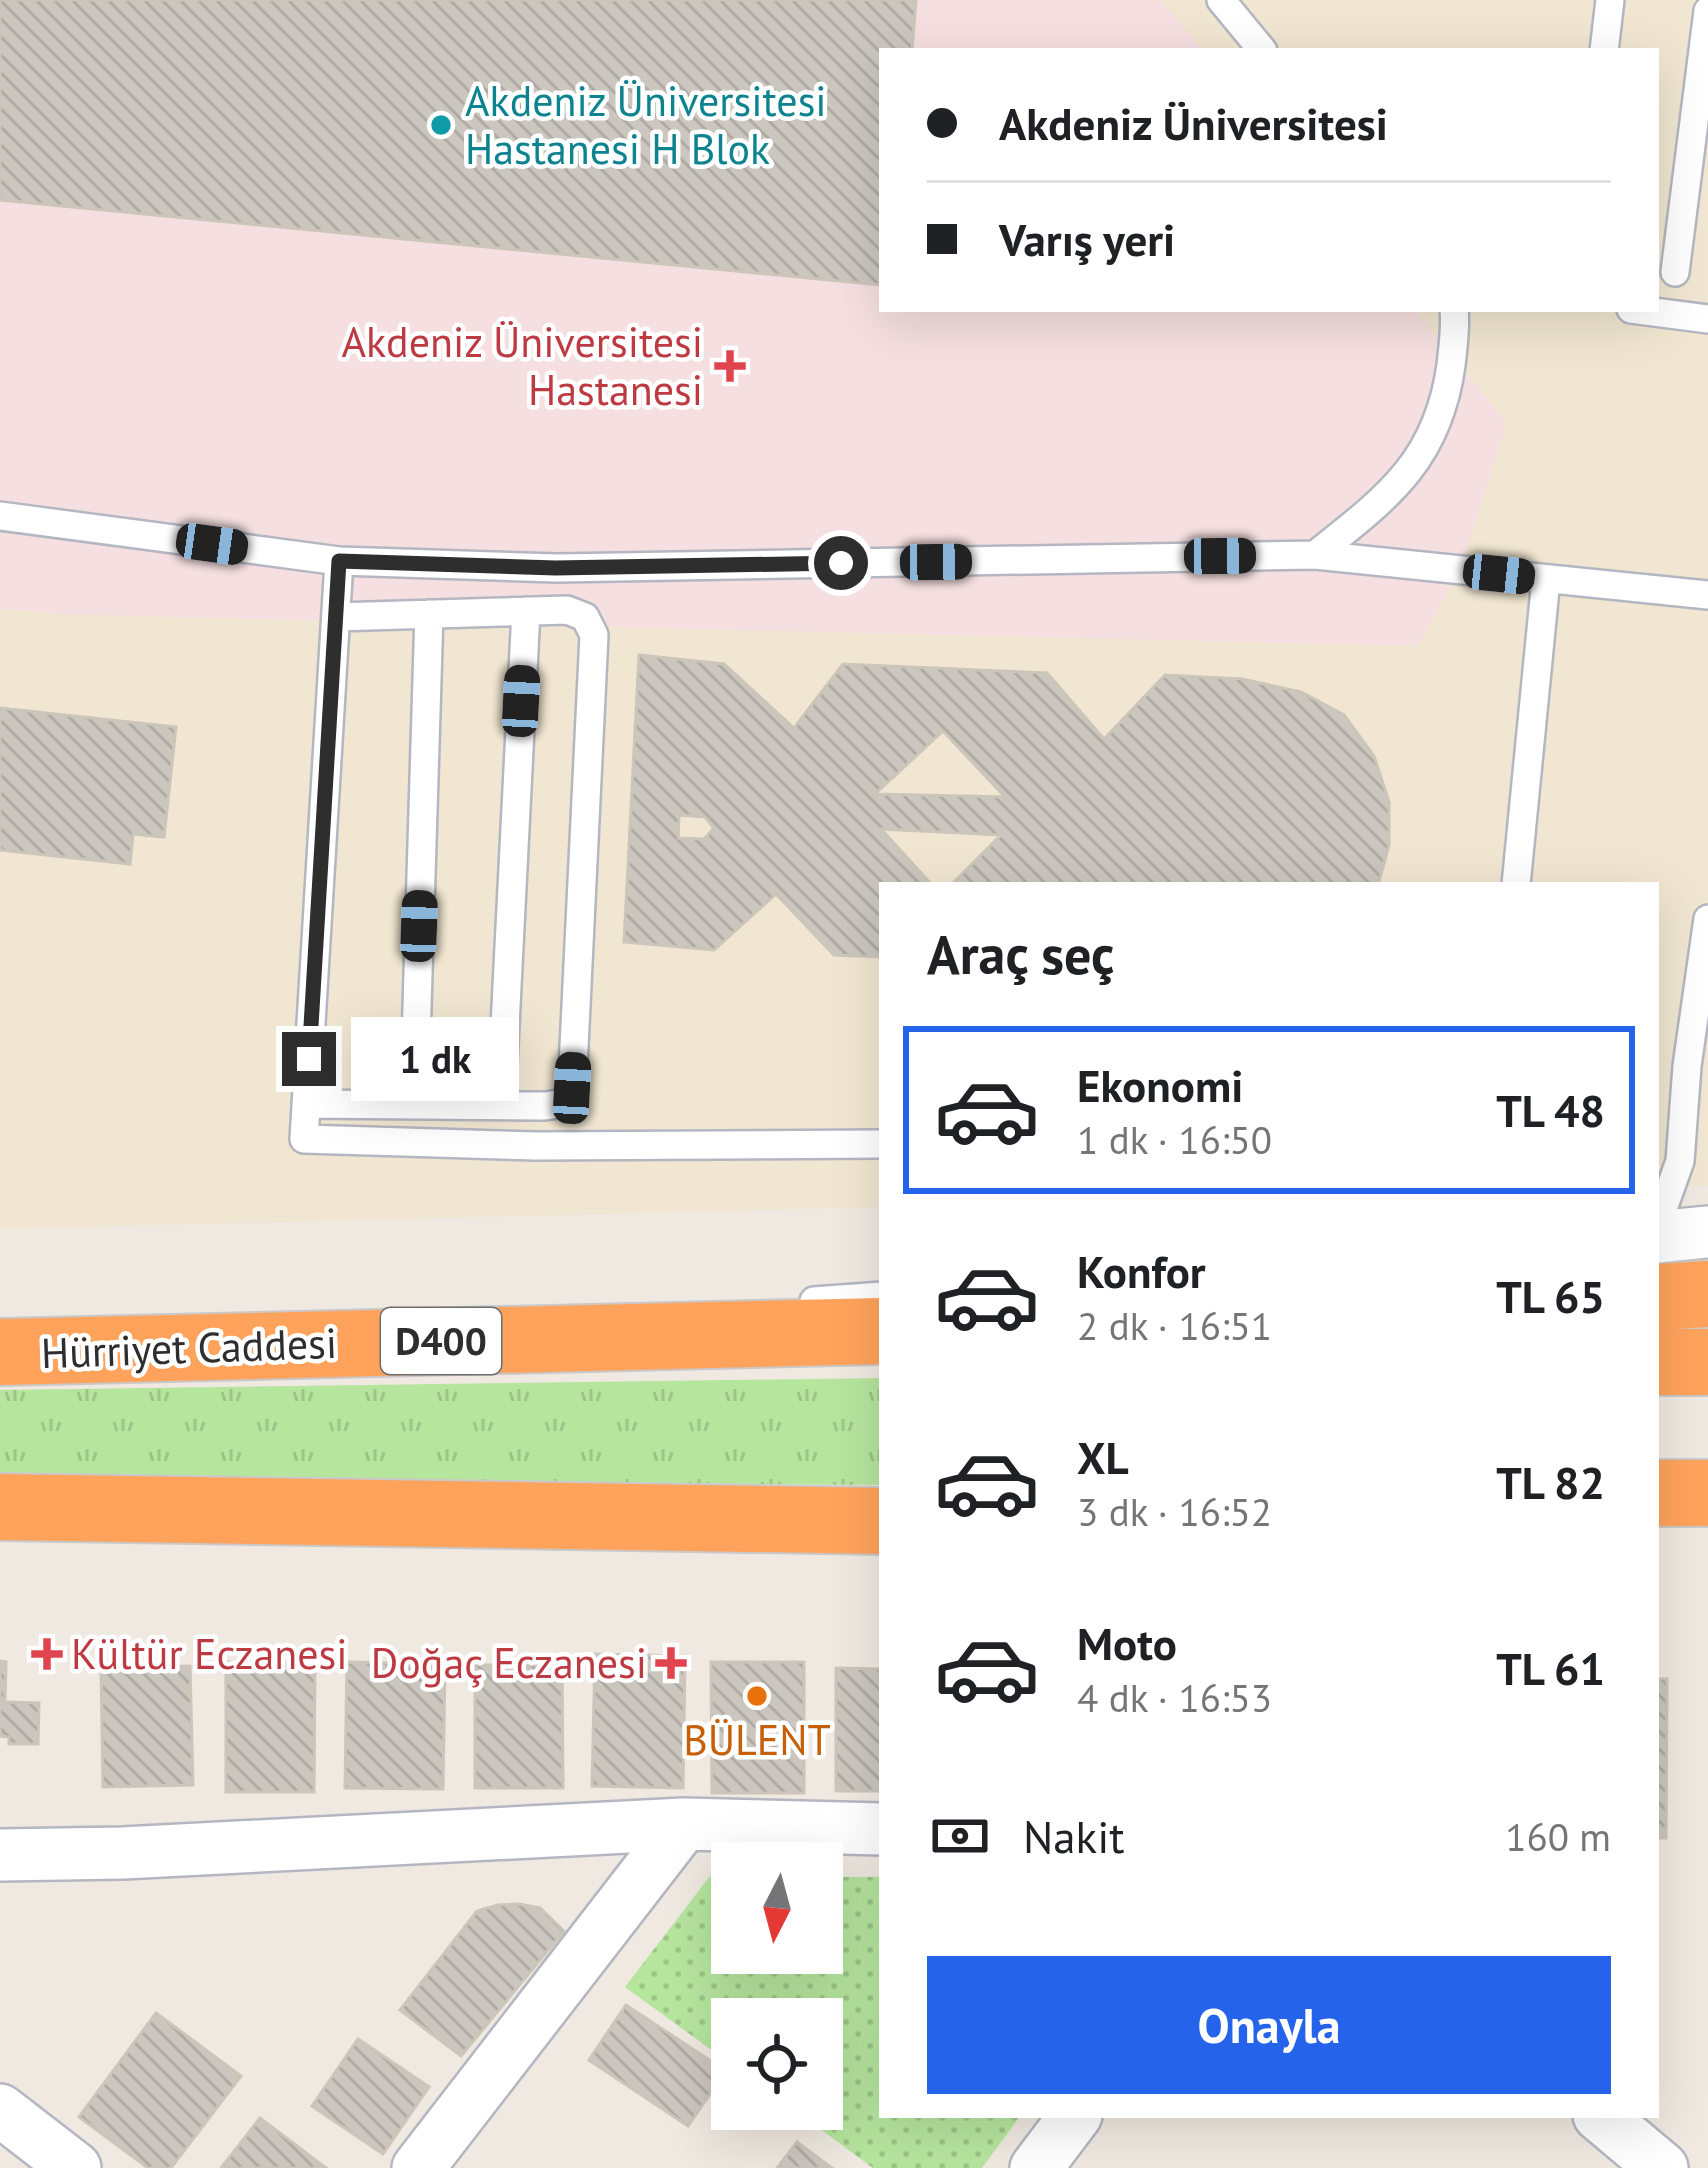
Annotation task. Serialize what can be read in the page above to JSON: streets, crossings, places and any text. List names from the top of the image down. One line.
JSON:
{"streets":{"highway":["D400","Hürriyet Caddesi"]},"places":{"other":["Akdeniz Üniversitesi Hastanesi H Blok","BÜLENT"],"health":["Akdeniz Üniversitesi Hastanesi","Kültür Eczanesi","Doğaç Eczanesi"]},"north":"bottom","page":{"banner":["Akdeniz Üniversitesi","Varış yeri"],"heading":"Araç seç","bubble":"1 dk","list":[{"name":"Ekonomi","note":"1 dk · 16:50","value":"TL 48"},{"name":"Konfor","note":"2 dk · 16:51","value":"TL 65"},{"name":"XL","note":"3 dk · 16:52","value":"TL 82"},{"name":"Moto","note":"4 dk · 16:53","value":"TL 61"}],"pay":["Nakit","160 m"],"buttons":"Onayla"}}
